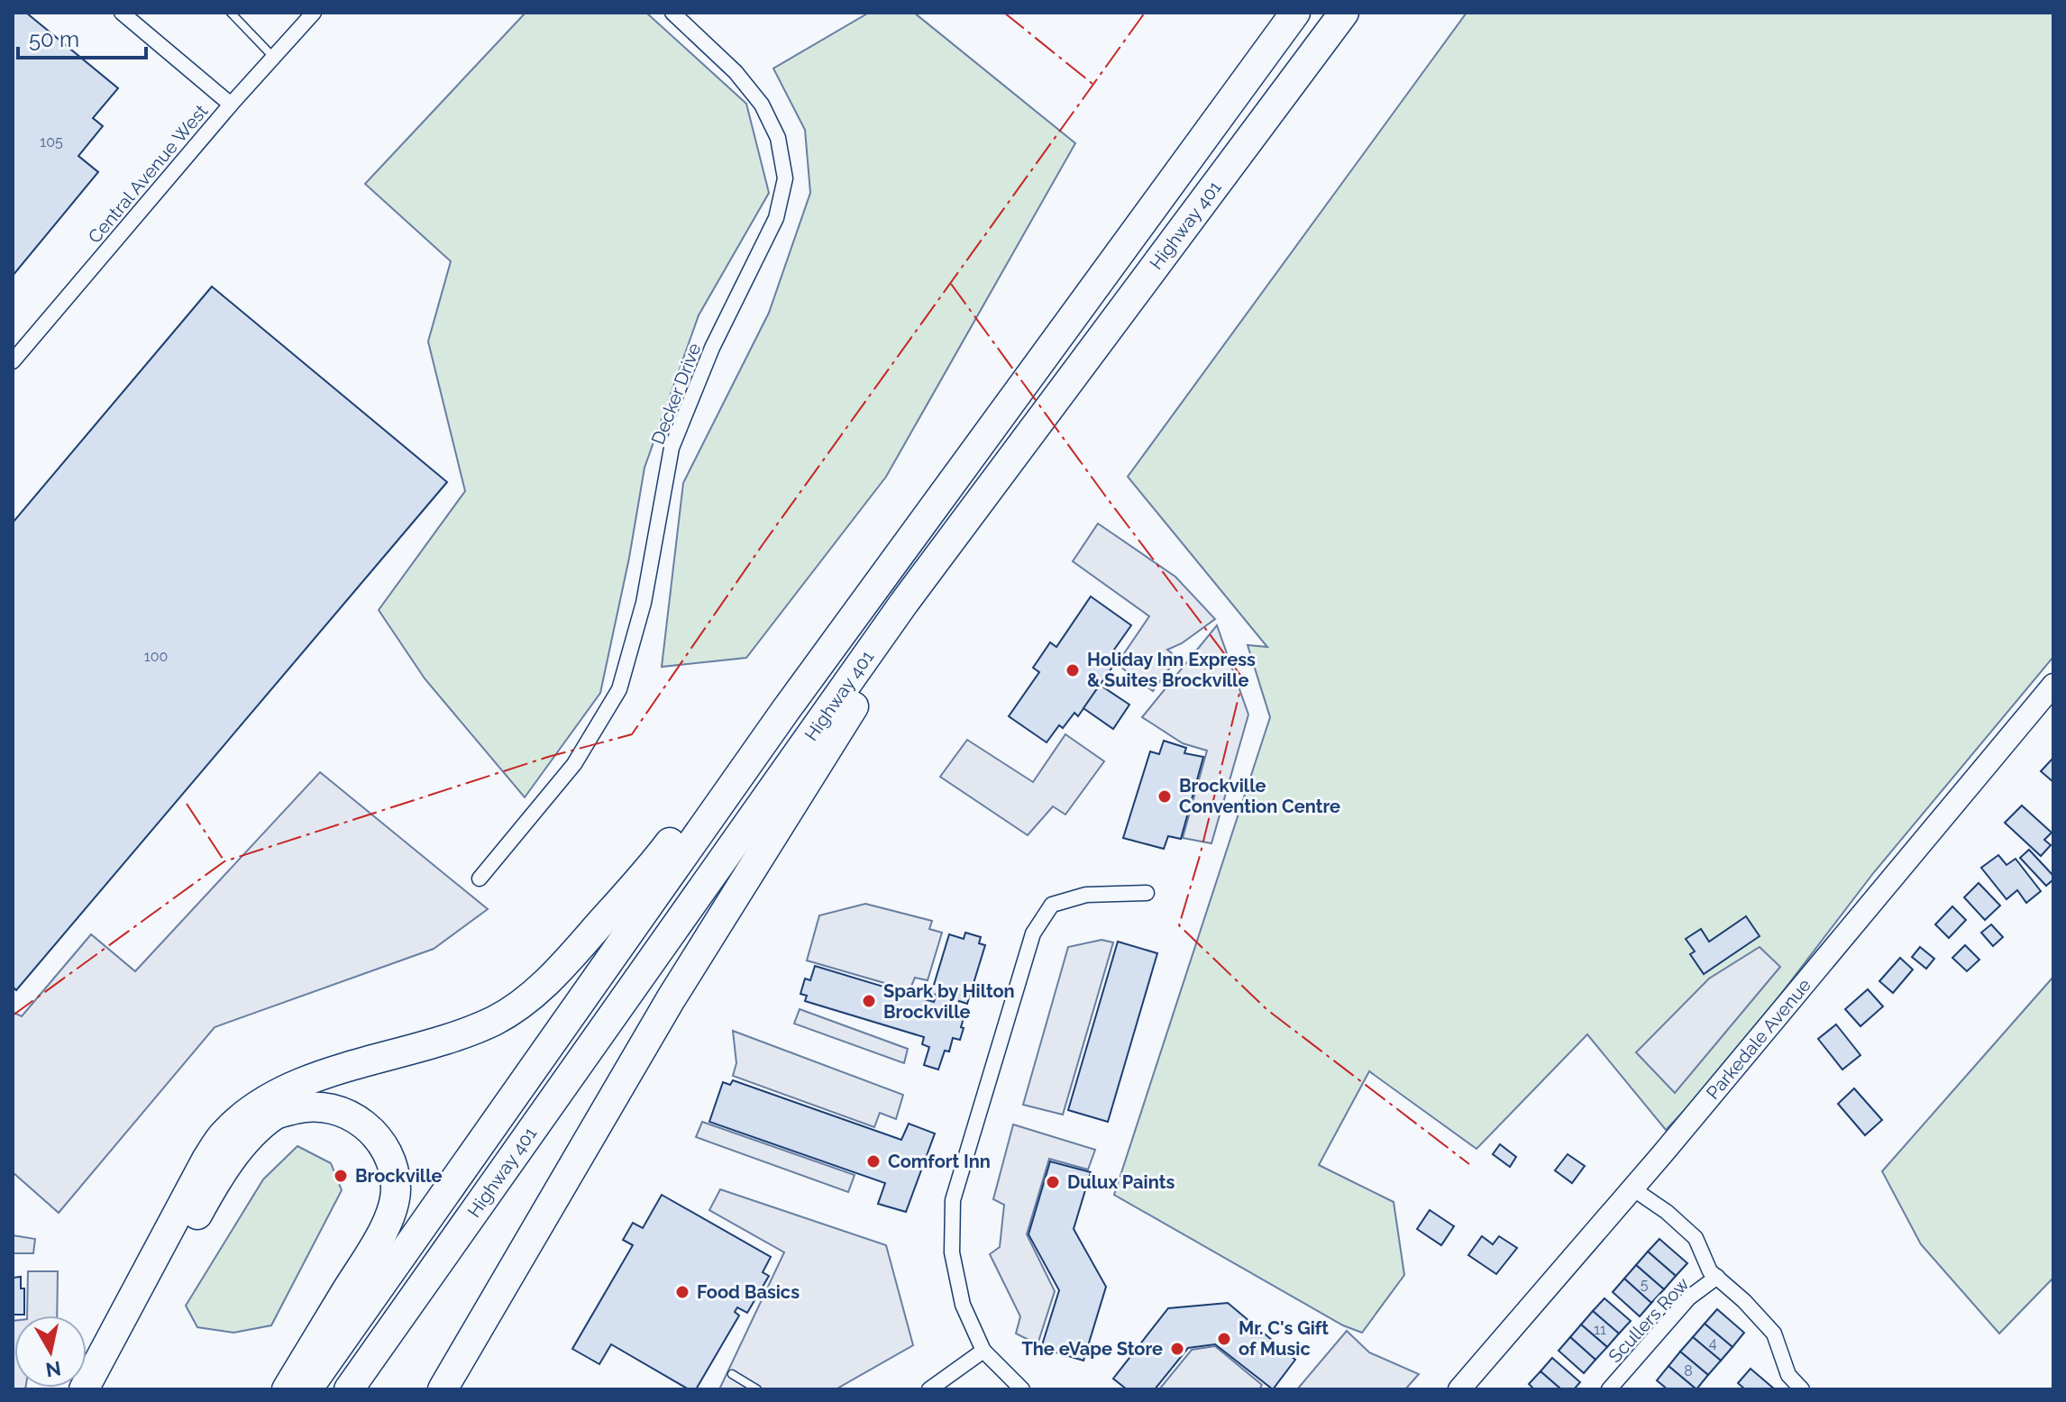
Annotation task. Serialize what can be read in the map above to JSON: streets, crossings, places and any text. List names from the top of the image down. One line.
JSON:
{"streets":{"highway":["Highway 401"],"street":["Central Avenue West","Decker Drive","Parkedale Avenue","Scullers Row"]},"places":["Holiday Inn Express & Suites Brockville","Brockville Convention Centre","Spark by Hilton Brockville","Comfort Inn","Brockville","Dulux Paints","Food Basics","Mr. C's Gift of Music","The eVape Store"],"house_numbers":["105","100","5","11","4","8"],"scale_bar":"50 m","north":"bottom"}
